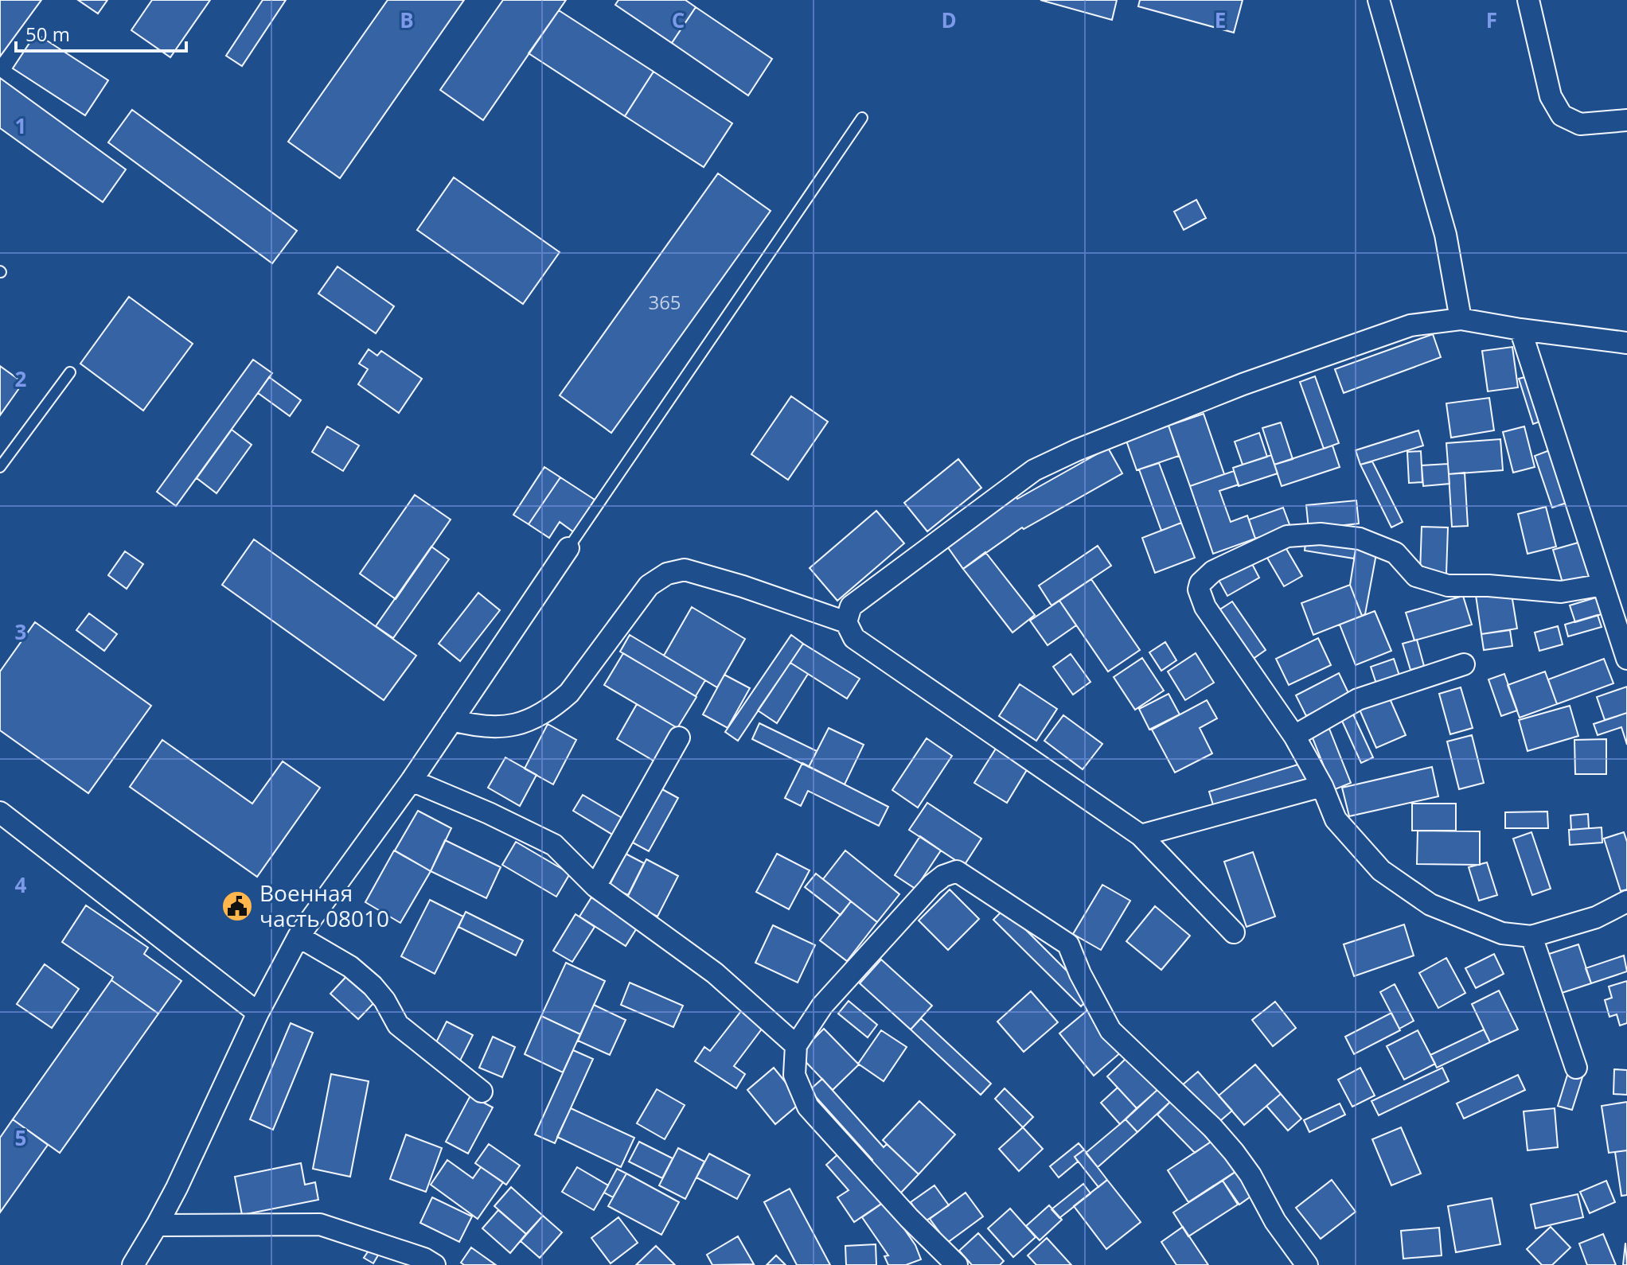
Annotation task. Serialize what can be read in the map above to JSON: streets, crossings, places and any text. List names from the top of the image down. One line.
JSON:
{"places":{"public building":["Военная часть 08010"]},"house_numbers":["365"],"scale_bar":"50 m","grid":{"columns":["B","C","D","E","F"],"rows":["1","2","3","4","5"]}}
